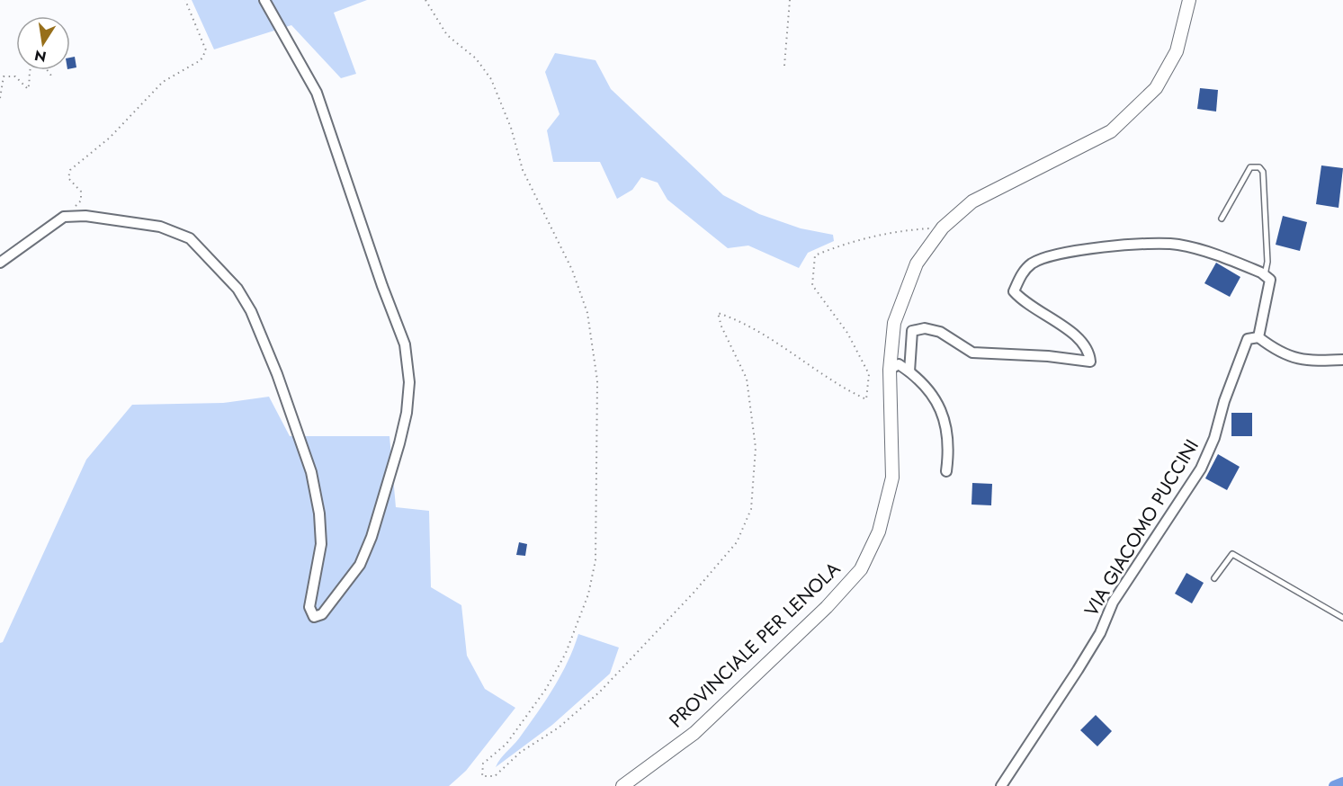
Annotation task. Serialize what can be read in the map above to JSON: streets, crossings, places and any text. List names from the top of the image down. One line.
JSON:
{"streets":{"main road":["PROVINCIALE PER LENOLA"],"street":["VIA GIACOMO PUCCINI"]},"north":"bottom"}
